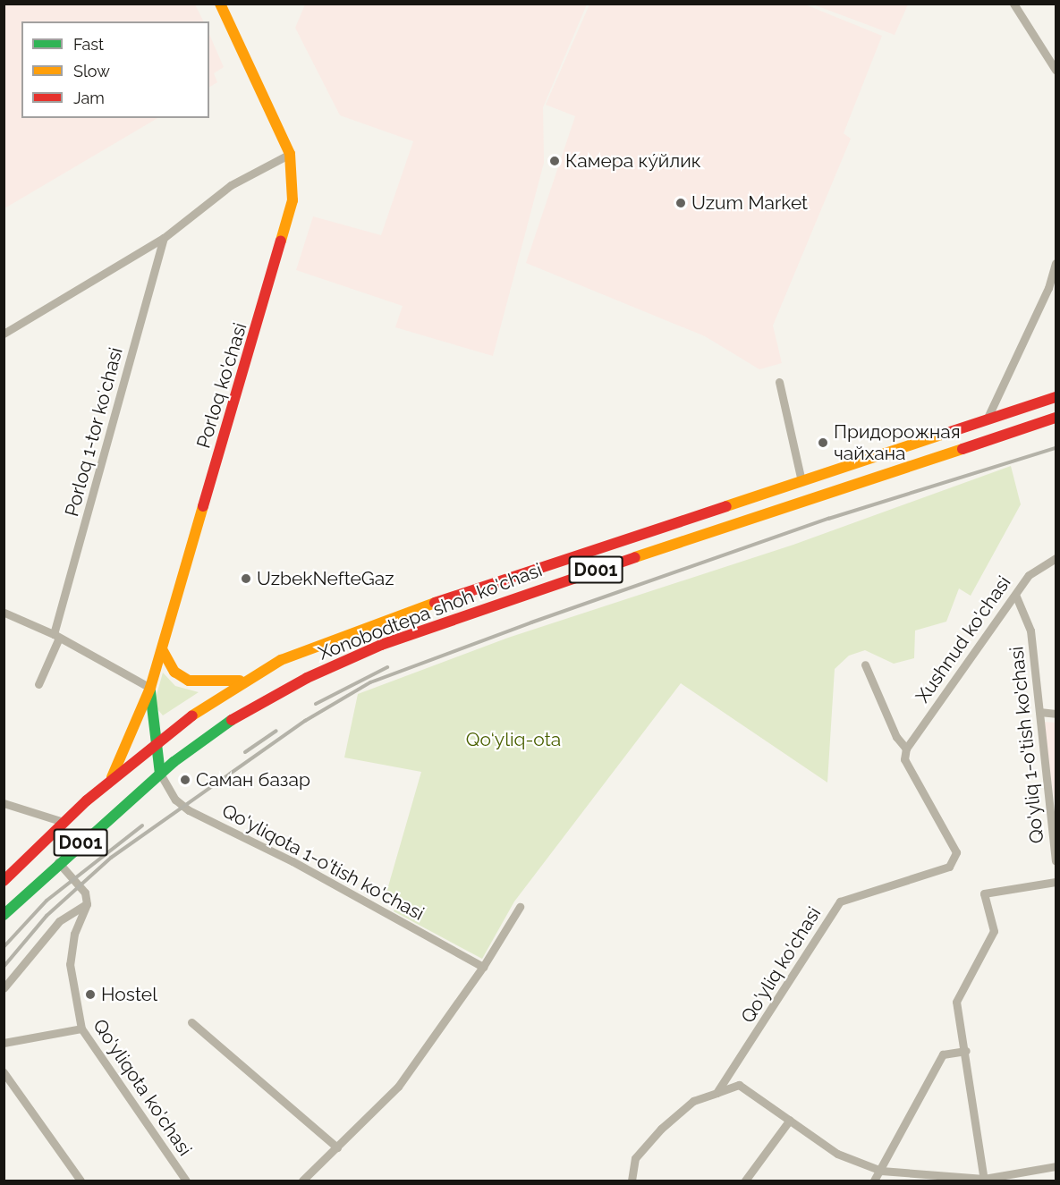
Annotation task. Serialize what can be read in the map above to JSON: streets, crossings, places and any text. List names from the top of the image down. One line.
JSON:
{"streets":{"main road":["Porloq ko'chasi","D001","Xonobodtepa shoh ko'chasi"],"street":["Porloq 1-tor koʻchasi","Xushnud ko'chasi","Qo'yliq 1-o'tish ko'chasi","Qo'yliqota 1-o'tish ko'chasi","Qo'yliq ko'chasi","Qo'yliqota ko'chasi"]},"crossings":[["Porloq ko'chasi","Xonobodtepa shoh ko'chasi"],["Xonobodtepa shoh ko'chasi","Qo'yliqota 1-o'tish ko'chasi"],["Xushnud ko'chasi","Qo'yliq 1-o'tish ko'chasi"],["Xushnud ko'chasi","Qo'yliq ko'chasi"]],"parks":["Qo‘yliq-ota"],"places":["Камера ку́йлик","Uzum Market","Придорожная чайхана","UzbekNefteGaz","Саман базар","Hostel"],"legend":["Fast","Slow","Jam"]}
